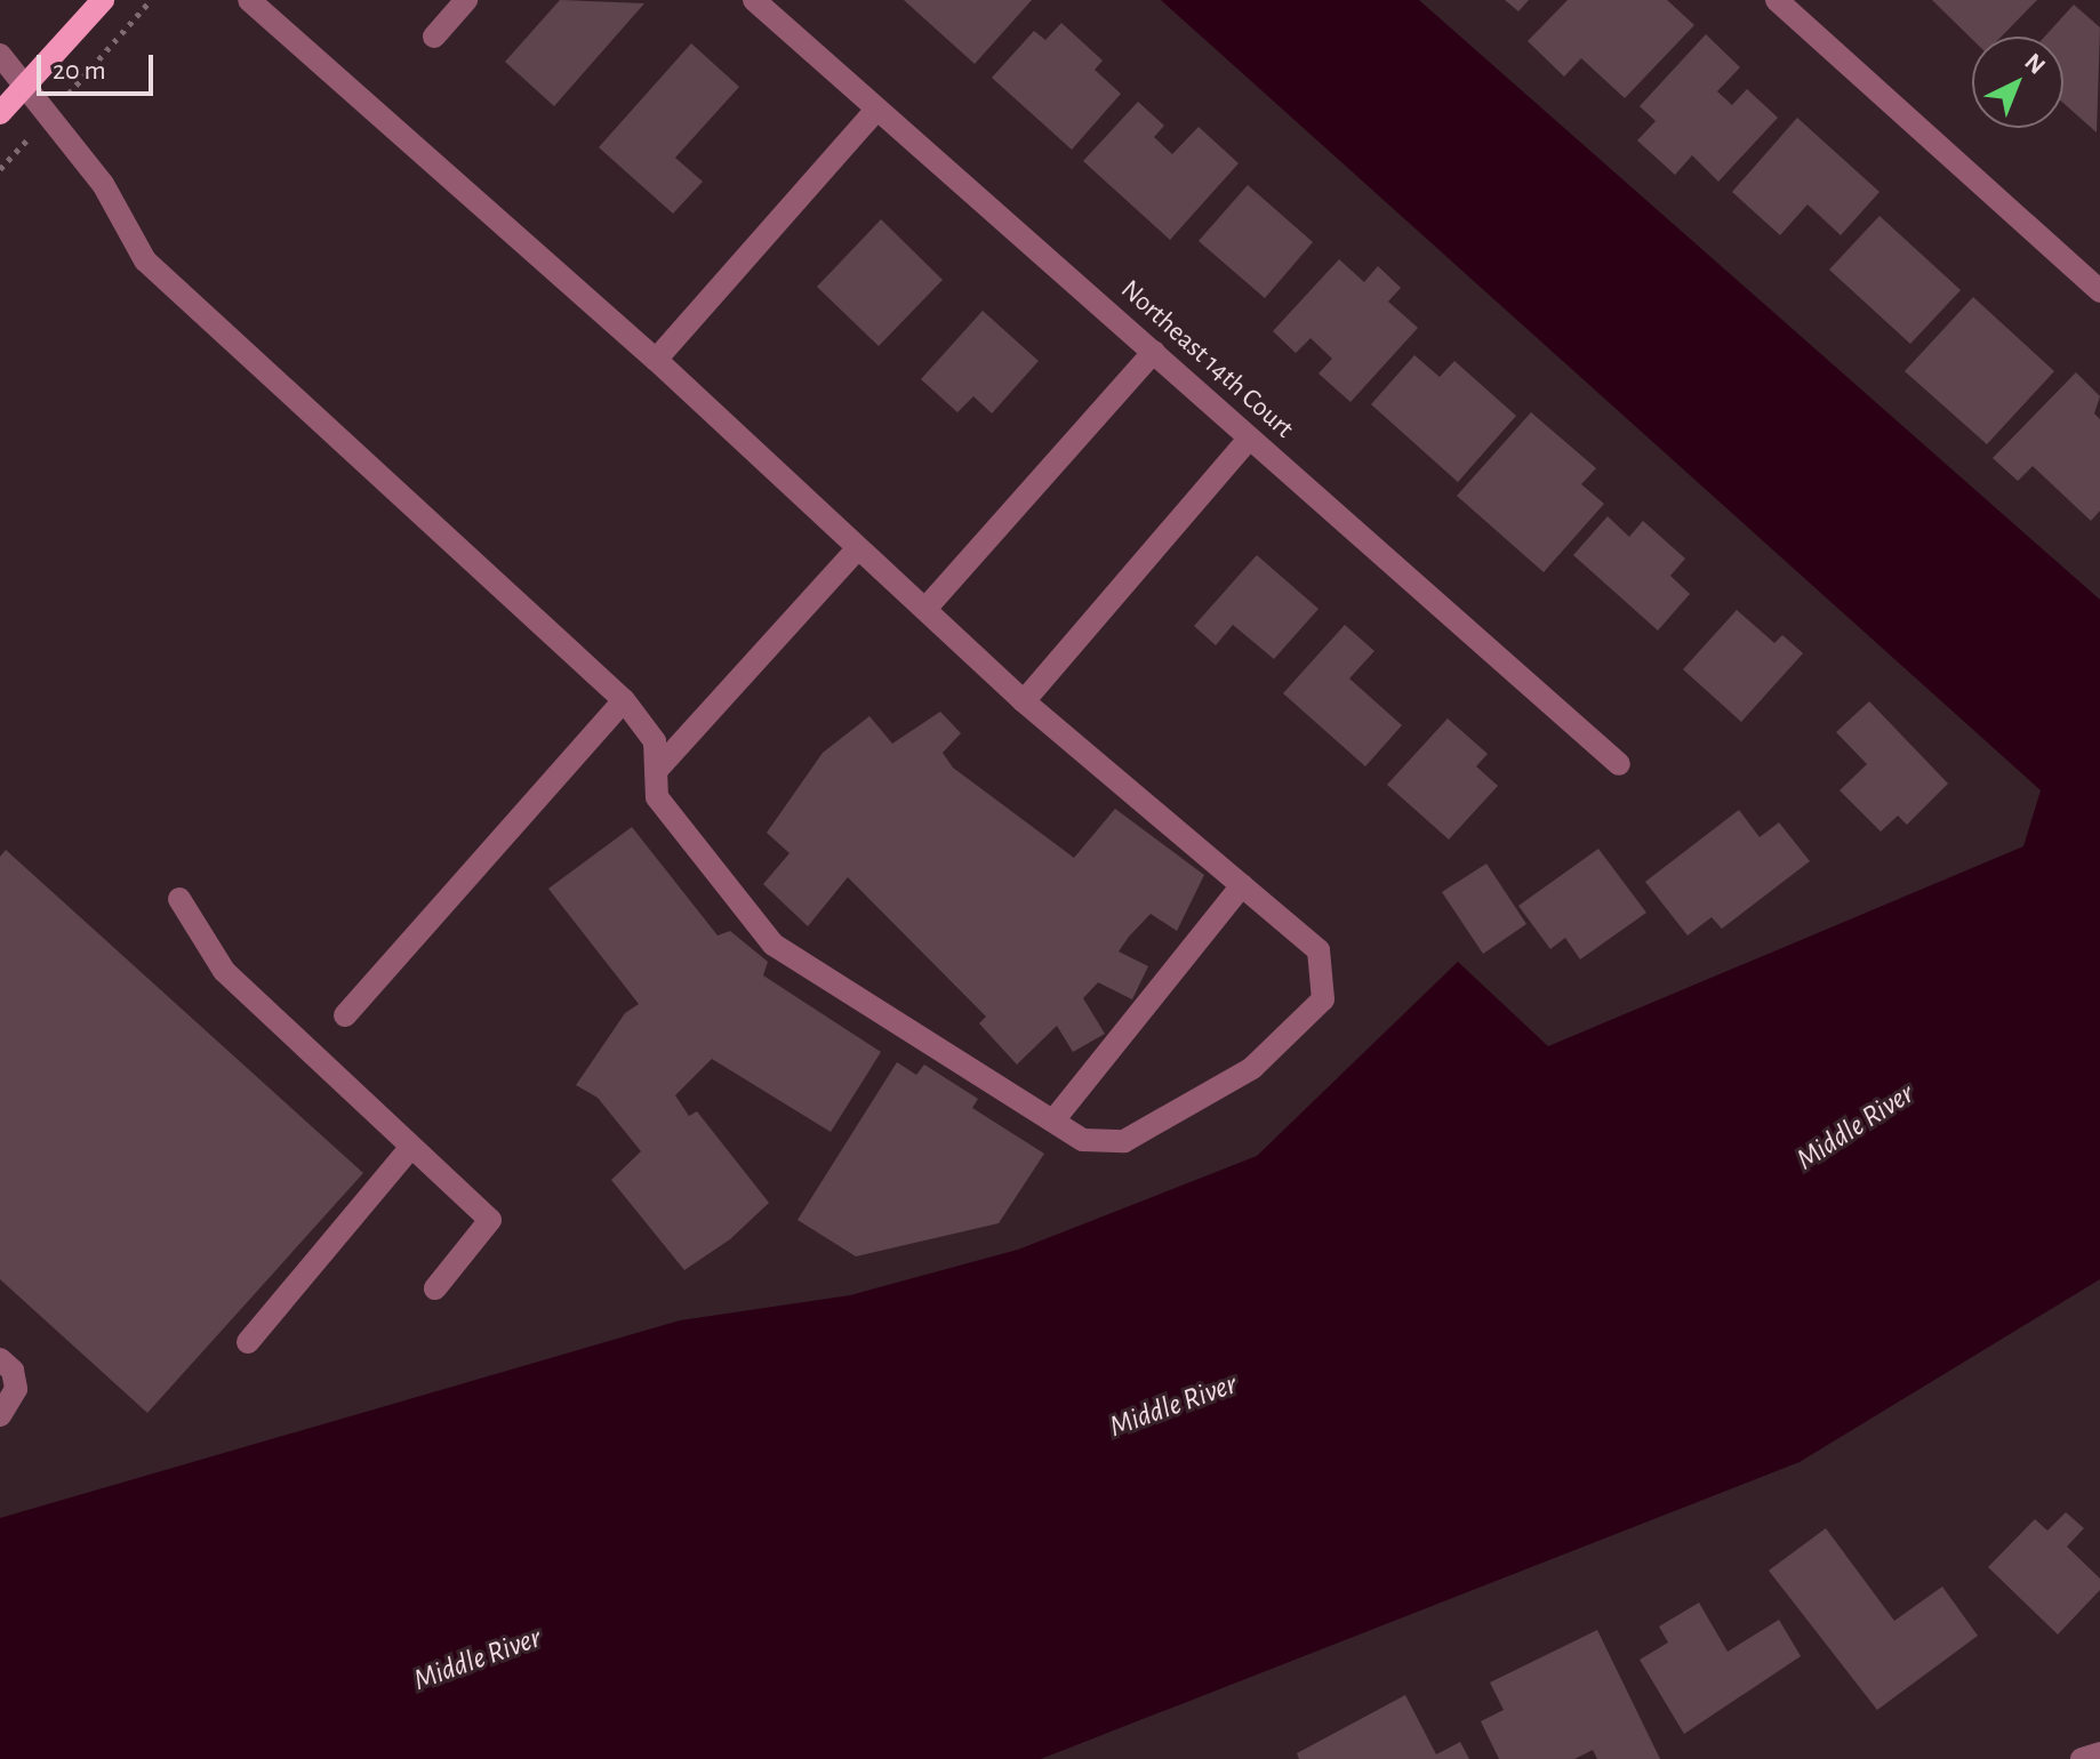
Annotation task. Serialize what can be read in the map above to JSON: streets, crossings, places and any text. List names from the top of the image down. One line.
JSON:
{"streets":{"street":["Northeast 14th Court"]},"water":["Middle River"],"scale_bar":"20 m","north":"top right"}
